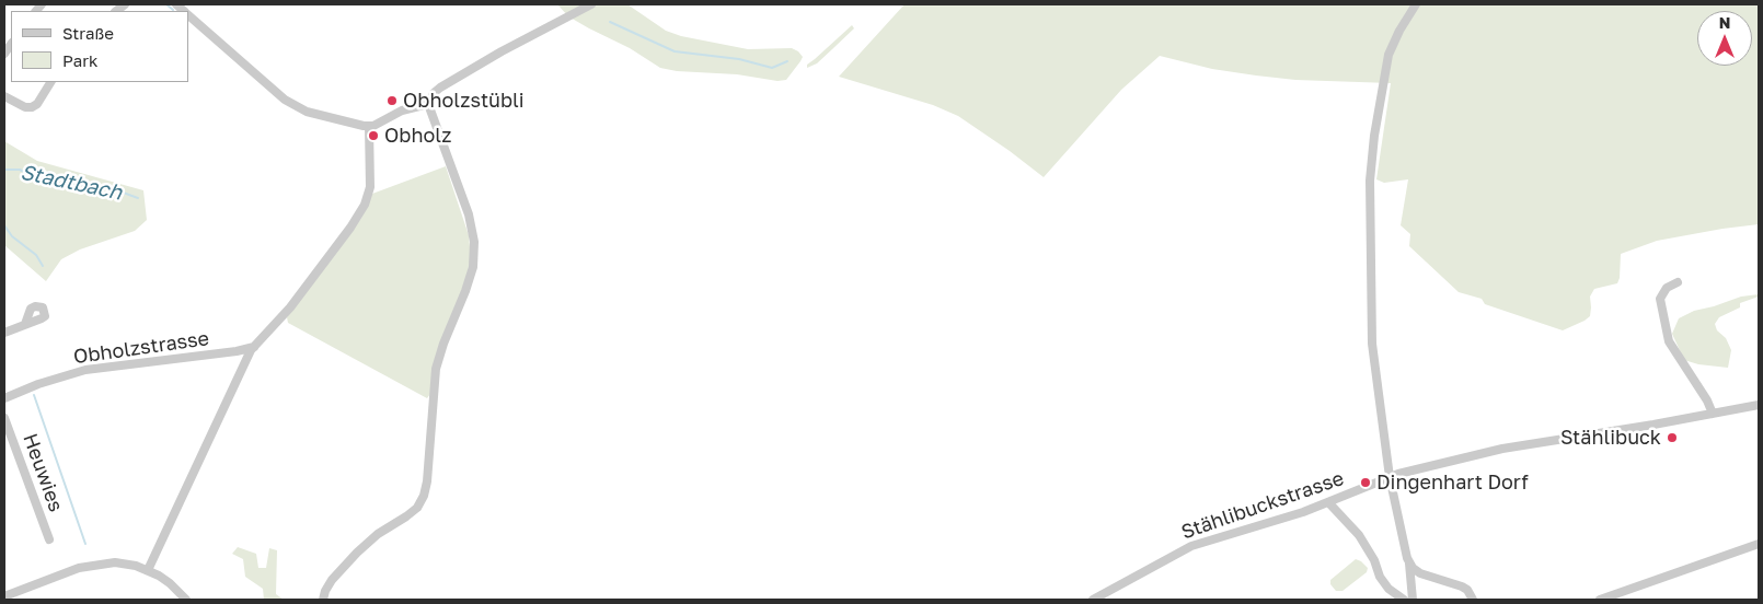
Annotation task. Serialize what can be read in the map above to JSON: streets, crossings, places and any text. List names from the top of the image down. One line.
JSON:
{"streets":{"street":["Obholzstrasse","Heuwies","Stählibuckstrasse"]},"water":["Stadtbach"],"places":["Obholzstübli","Obholz","Stählibuck","Dingenhart Dorf"],"legend":["Straße","Park"],"north":"top"}
